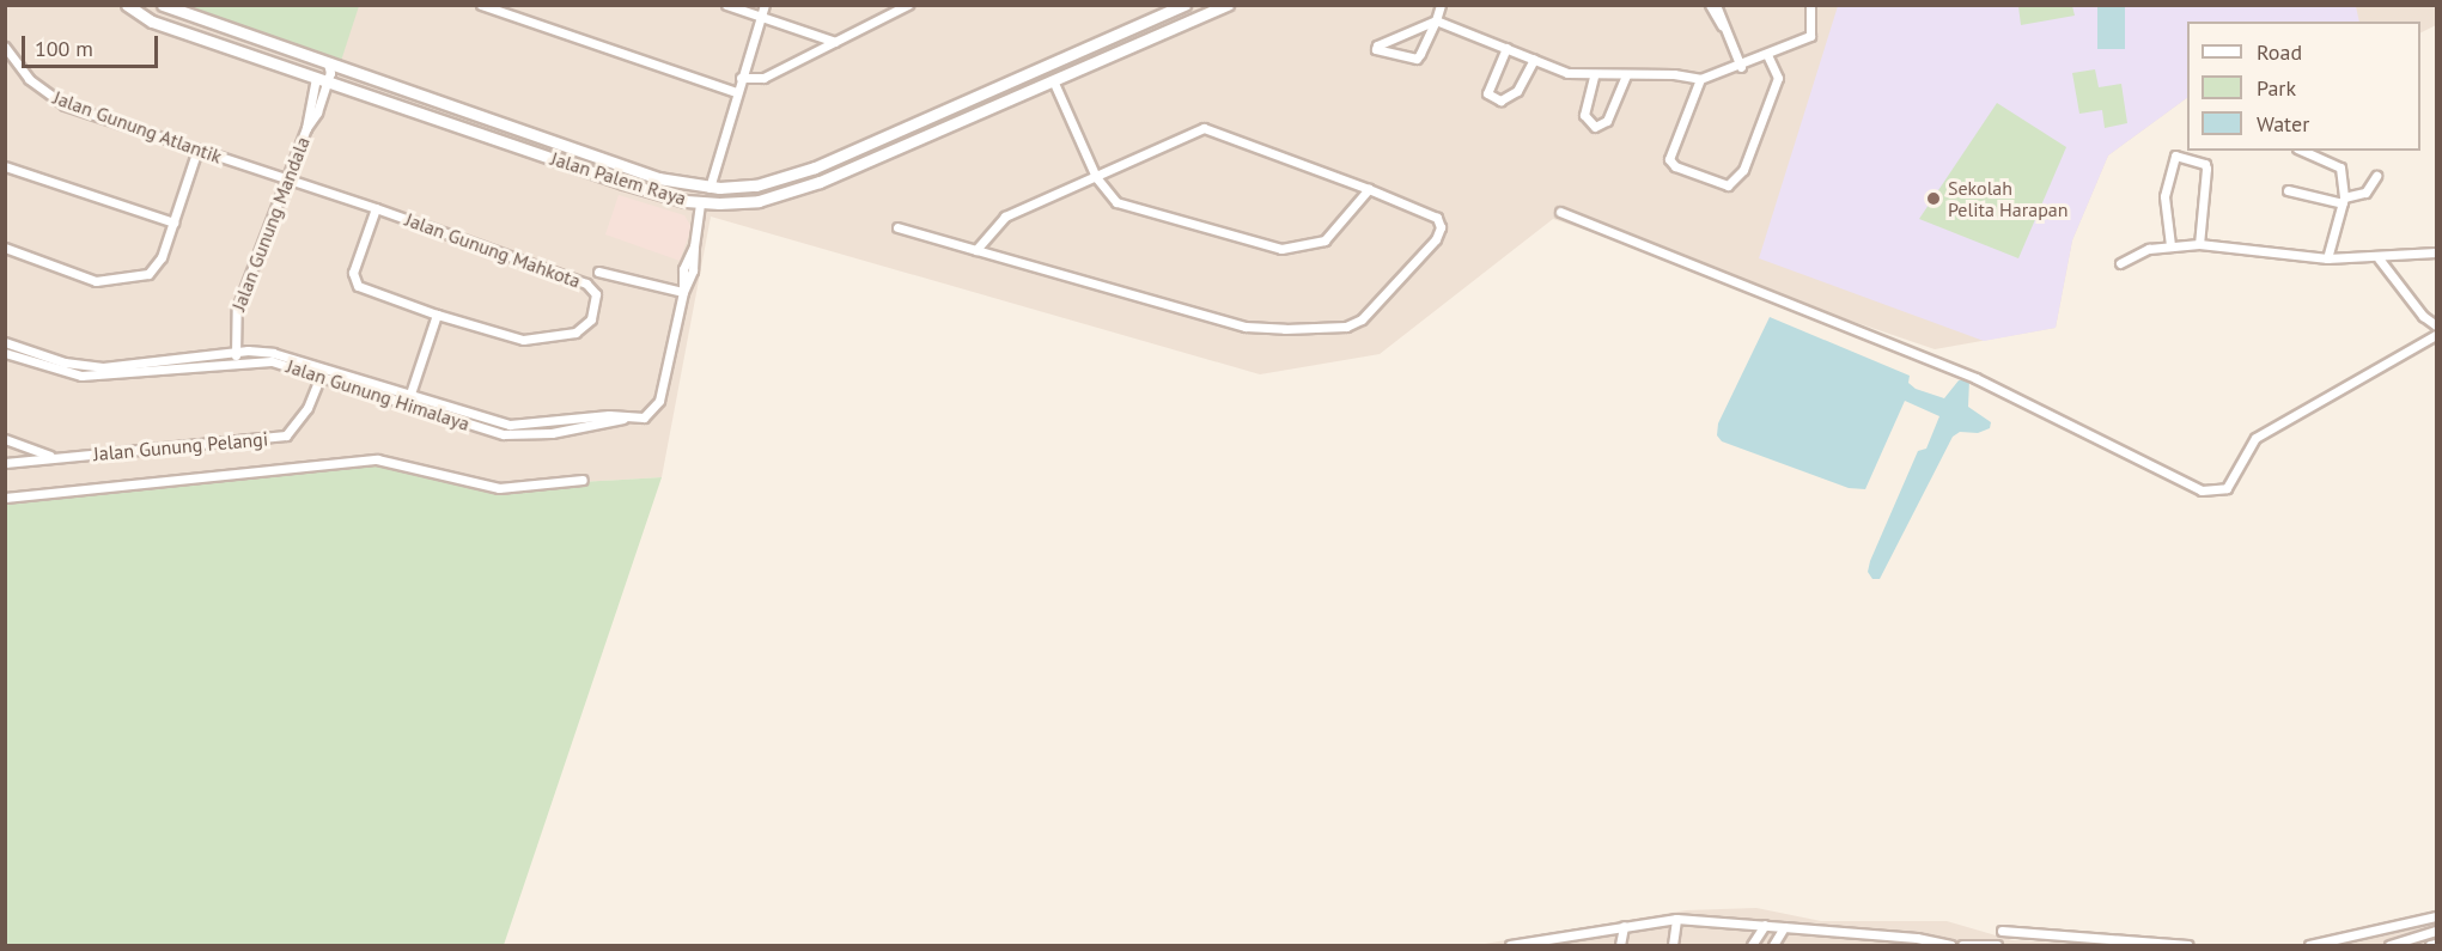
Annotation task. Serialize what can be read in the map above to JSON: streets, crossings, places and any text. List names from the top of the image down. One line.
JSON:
{"streets":{"street":["Jalan Gunung Atlantik","Jalan Palem Raya","Jalan Gunung Mandala","Jalan Gunung Mahkota","Jalan Gunung Himalaya","Jalan Gunung Pelangi"]},"crossings":[["Jalan Gunung Atlantik","Jalan Gunung Mandala"],["Jalan Gunung Atlantik","Jalan Gunung Mahkota"],["Jalan Palem Raya","Jalan Gunung Mandala"],["Jalan Palem Raya","Jalan Gunung Himalaya"],["Jalan Gunung Mandala","Jalan Gunung Mahkota"],["Jalan Gunung Mandala","Jalan Gunung Himalaya"],["Jalan Gunung Himalaya","Jalan Gunung Pelangi"]],"places":["Sekolah Pelita Harapan"],"legend":["Road","Park","Water"],"scale_bar":"100 m"}
